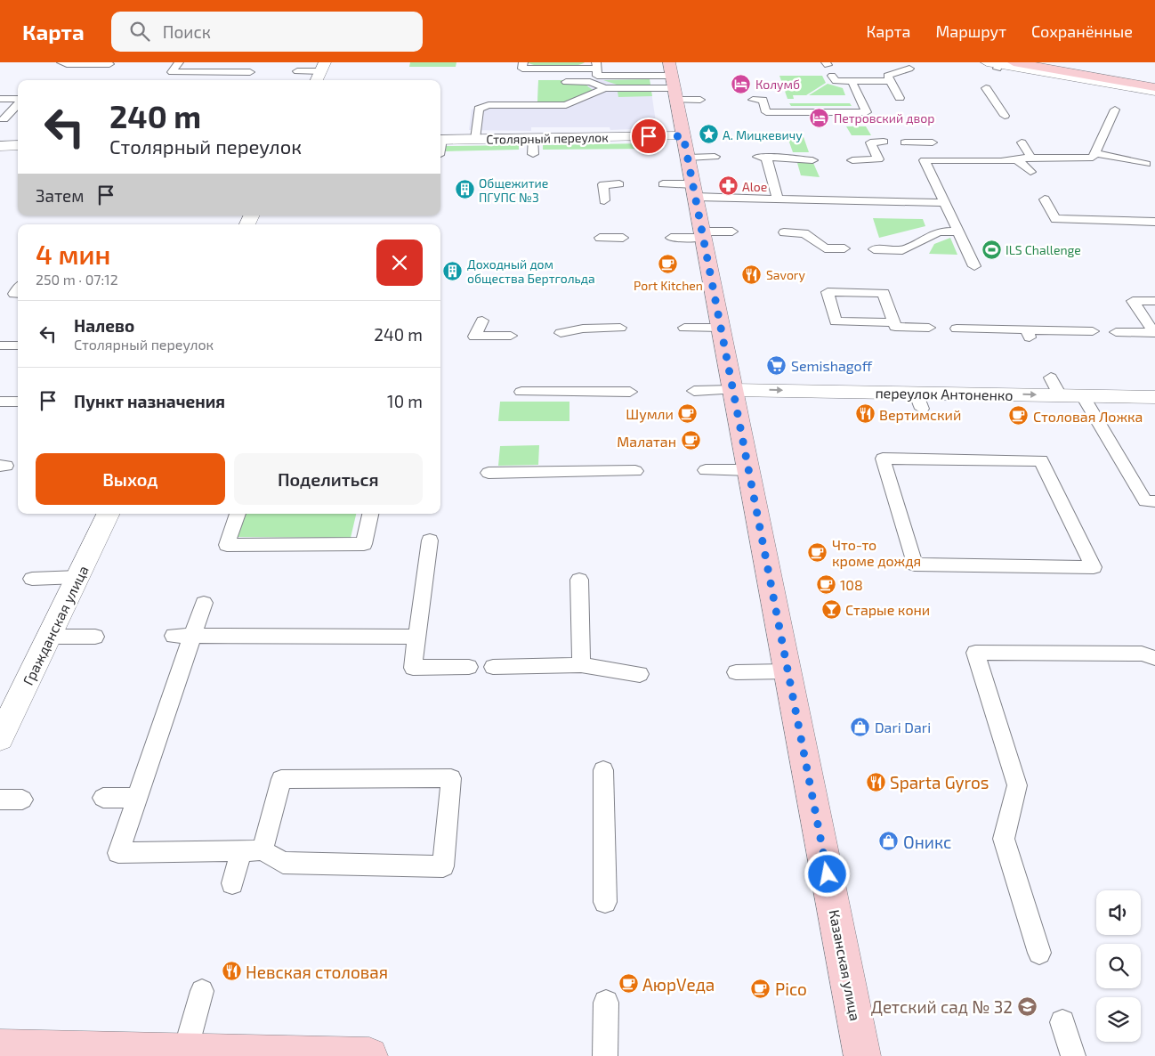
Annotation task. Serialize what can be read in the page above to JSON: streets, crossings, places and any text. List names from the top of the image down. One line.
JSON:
{"streets":{"street":["Столярный переулок","переулок Антоненко","Гражданская улица","Казанская улица"]},"crossings":[["Столярный переулок","Казанская улица"],["переулок Антоненко","Казанская улица"]],"one_way":["переулок Антоненко"],"places":{"hotel":["Колумб","Петровский двор"],"place":["А. Мицкевичу"],"pharmacy":["Aloe"],"building":["Общежитие ПГУПС №3","Доходный дом общества Бертгольда"],"sports":["ILS Challenge"],"cafe":["Port Kitchen","Шумли","Столовая Ложка","Малатан","Что-то кроме дождя","108","АюрVеда","Pico"],"restaurant":["Savory","Вертимский","Sparta Gyros","Невская столовая"],"supermarket":["Semishagoff"],"bar":["Старые кони"],"shop":["Dari Dari","Оникс"],"school or university":["Детский сад № 32"]},"page":{"header":"Карта","search":"Поиск","nav":["Карта","Маршрут","Сохранённые"],"turn":["240 m","Столярный переулок"],"then":"Затем","heading":["4 мин","250 m · 07:12"],"list":[{"name":"Налево","note":"Столярный переулок","value":"240 m"},{"name":"Пункт назначения","value":"10 m"}],"buttons":["Выход","Поделиться"]}}
